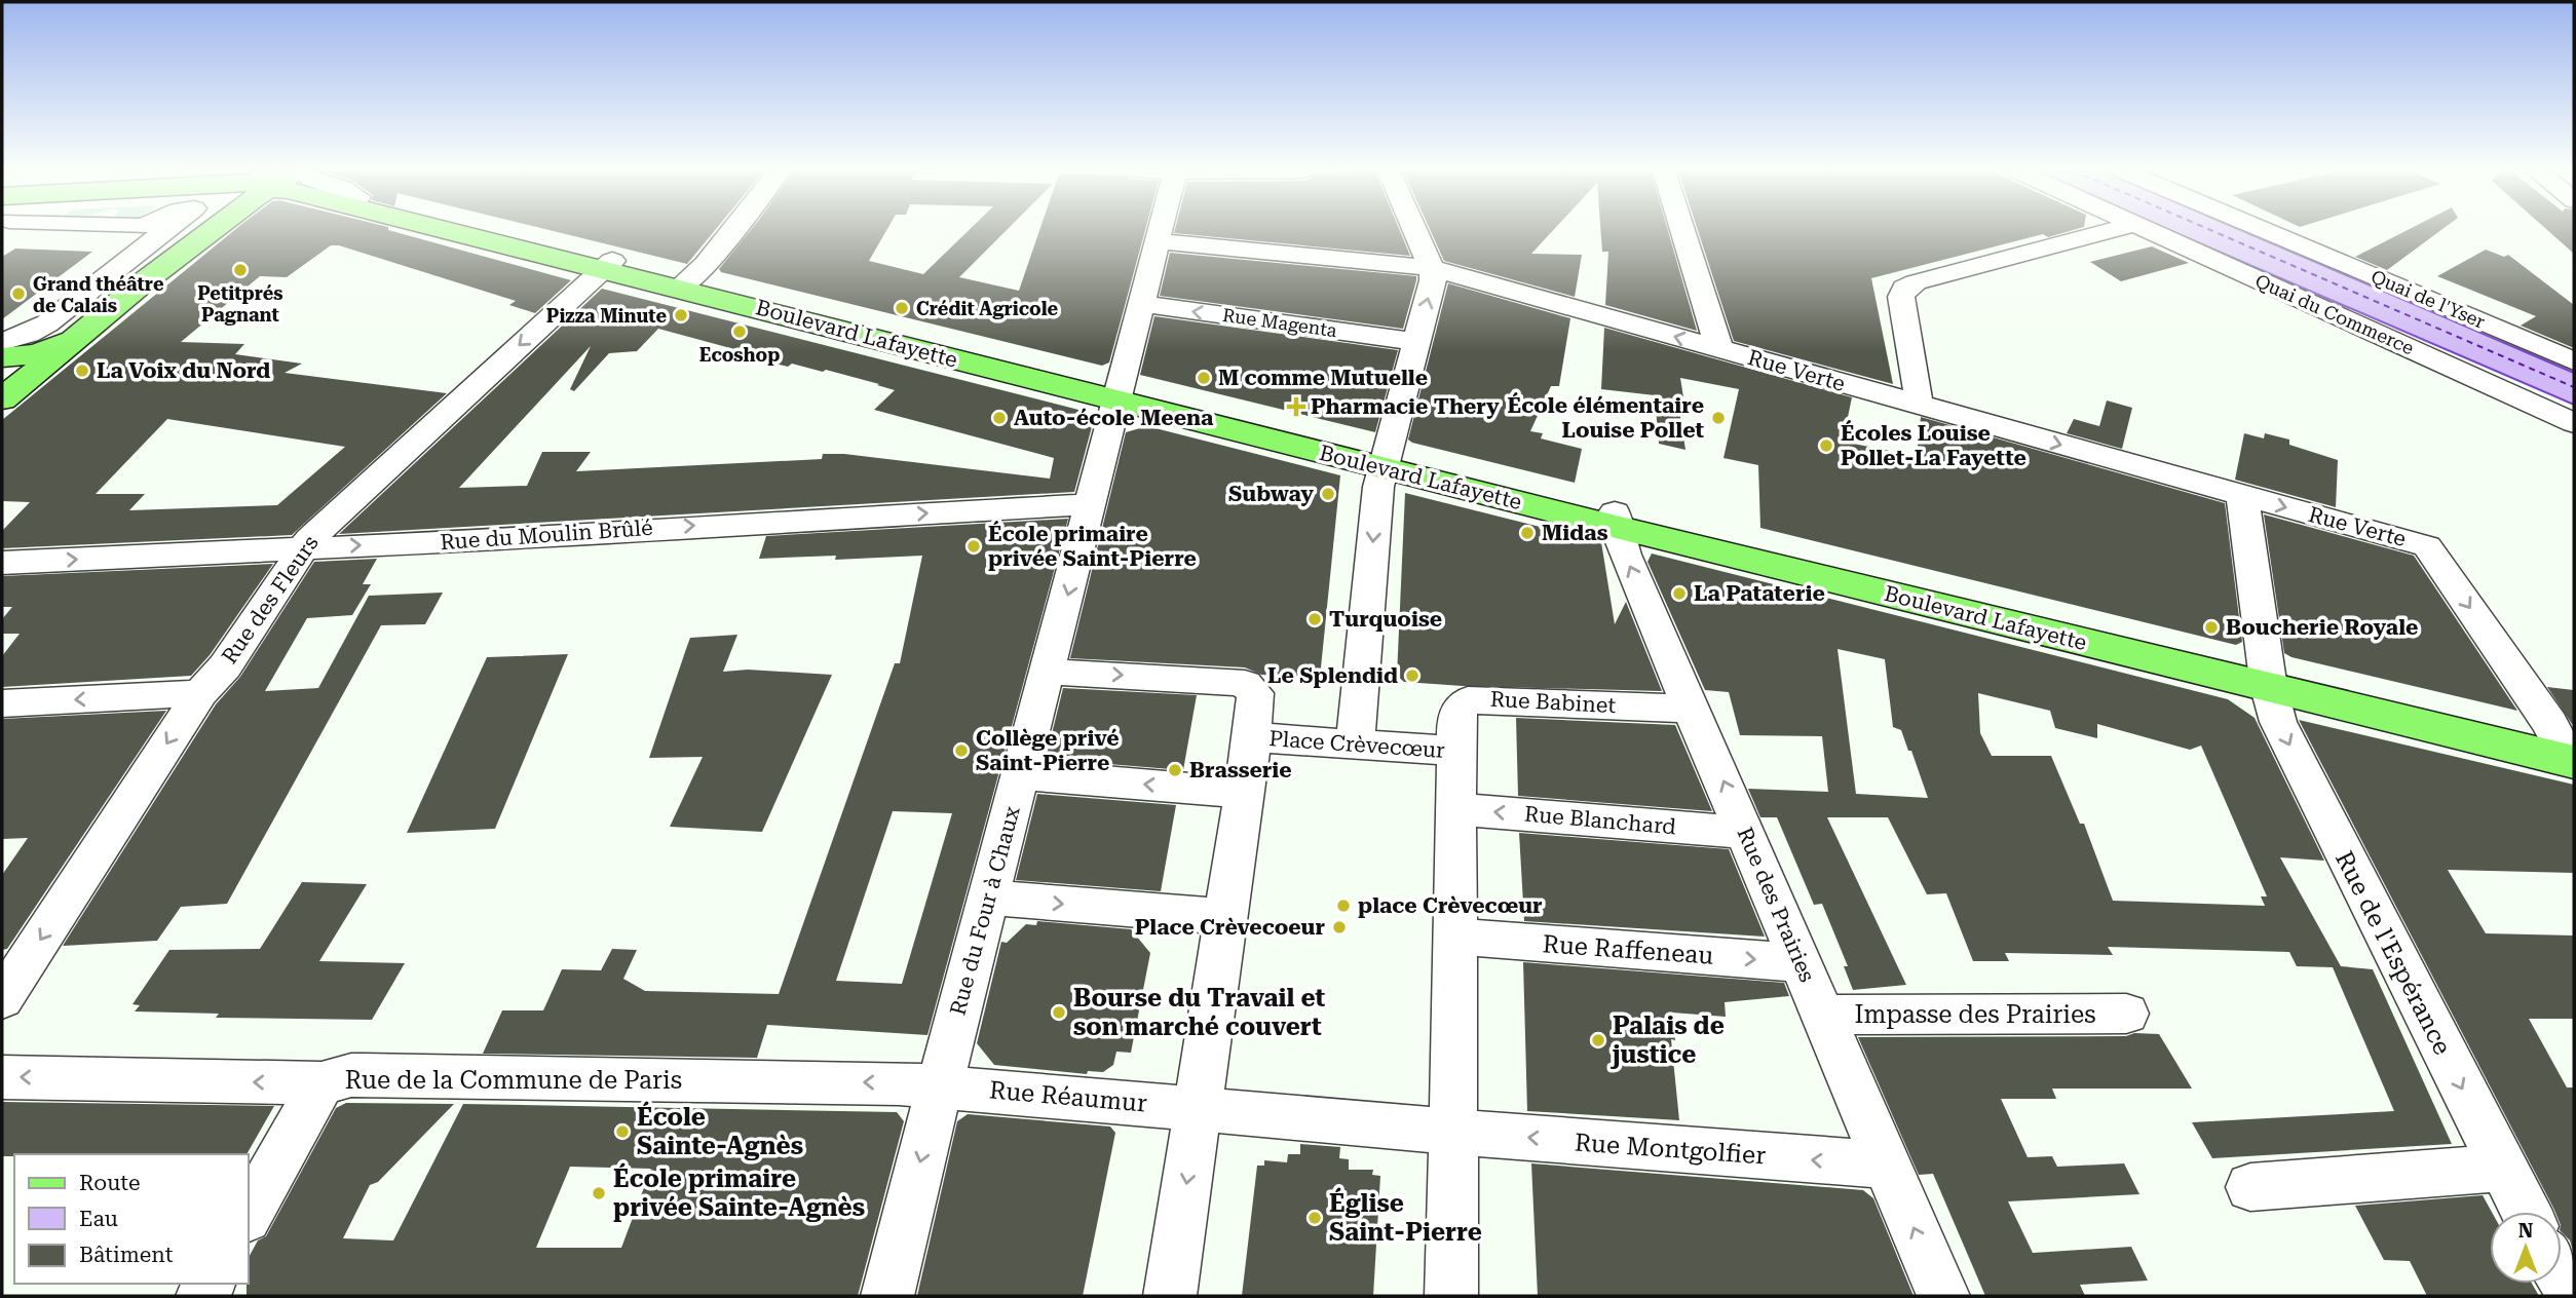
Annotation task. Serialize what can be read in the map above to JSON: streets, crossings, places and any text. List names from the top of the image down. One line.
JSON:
{"streets":{"main road":["Boulevard Lafayette"],"street":["Quai de l'Yser","Quai du Commerce","Rue Magenta","Rue Verte","Rue du Moulin Brûlé","Rue des Fleurs","Rue Babinet","Place Crèvecœur","Rue Blanchard","Rue des Prairies","Rue du Four à Chaux","Rue Raffeneau","Rue de l'Espérance","Impasse des Prairies","Rue de la Commune de Paris","Rue Réaumur","Rue Montgolfier"]},"crossings":[["Rue Magenta","Rue du Four à Chaux"],["Boulevard Lafayette","Rue Verte"],["Boulevard Lafayette","Rue des Fleurs"],["Boulevard Lafayette","Rue des Prairies"],["Boulevard Lafayette","Rue du Four à Chaux"],["Boulevard Lafayette","Rue de l'Espérance"],["Rue Verte","Rue du Four à Chaux"],["Rue Verte","Rue de l'Espérance"],["Rue du Moulin Brûlé","Rue des Fleurs"],["Rue du Moulin Brûlé","Rue du Four à Chaux"],["Rue Babinet","Place Crèvecœur"],["Rue Babinet","Rue des Prairies"],["Place Crèvecœur","Rue Blanchard"],["Place Crèvecœur","Rue Raffeneau"],["Place Crèvecœur","Rue Réaumur"],["Place Crèvecœur","Rue Montgolfier"],["Rue Blanchard","Rue des Prairies"],["Rue des Prairies","Rue Raffeneau"],["Rue des Prairies","Impasse des Prairies"],["Rue des Prairies","Rue Montgolfier"],["Rue du Four à Chaux","Rue de la Commune de Paris"],["Rue du Four à Chaux","Rue Réaumur"],["Rue de la Commune de Paris","Rue Réaumur"]],"one_way":["Rue Magenta","Rue du Moulin Brûlé","Rue des Fleurs","Rue Blanchard","Rue des Prairies","Rue Raffeneau","Rue de l'Espérance","Rue de la Commune de Paris","Rue Montgolfier"],"places":{"other":["Petitprés Pagnant","Grand théâtre de Calais","Crédit Agricole","Pizza Minute","Ecoshop","La Voix du Nord","M comme Mutuelle","Auto-école Meena","École élémentaire Louise Pollet","Écoles Louise Pollet-La Fayette","Subway","Midas","École primaire privée Saint-Pierre","La Pataterie","Turquoise","Boucherie Royale","Le Splendid","Collège privé Saint-Pierre","Brasserie","place Crèvecœur","Place Crèvecoeur","Bourse du Travail et son marché couvert","Palais de justice","École Sainte-Agnès","École primaire privée Sainte-Agnès","Église Saint-Pierre"],"health":["Pharmacie Thery"]},"legend":["Route","Eau","Bâtiment"],"north":"top"}
